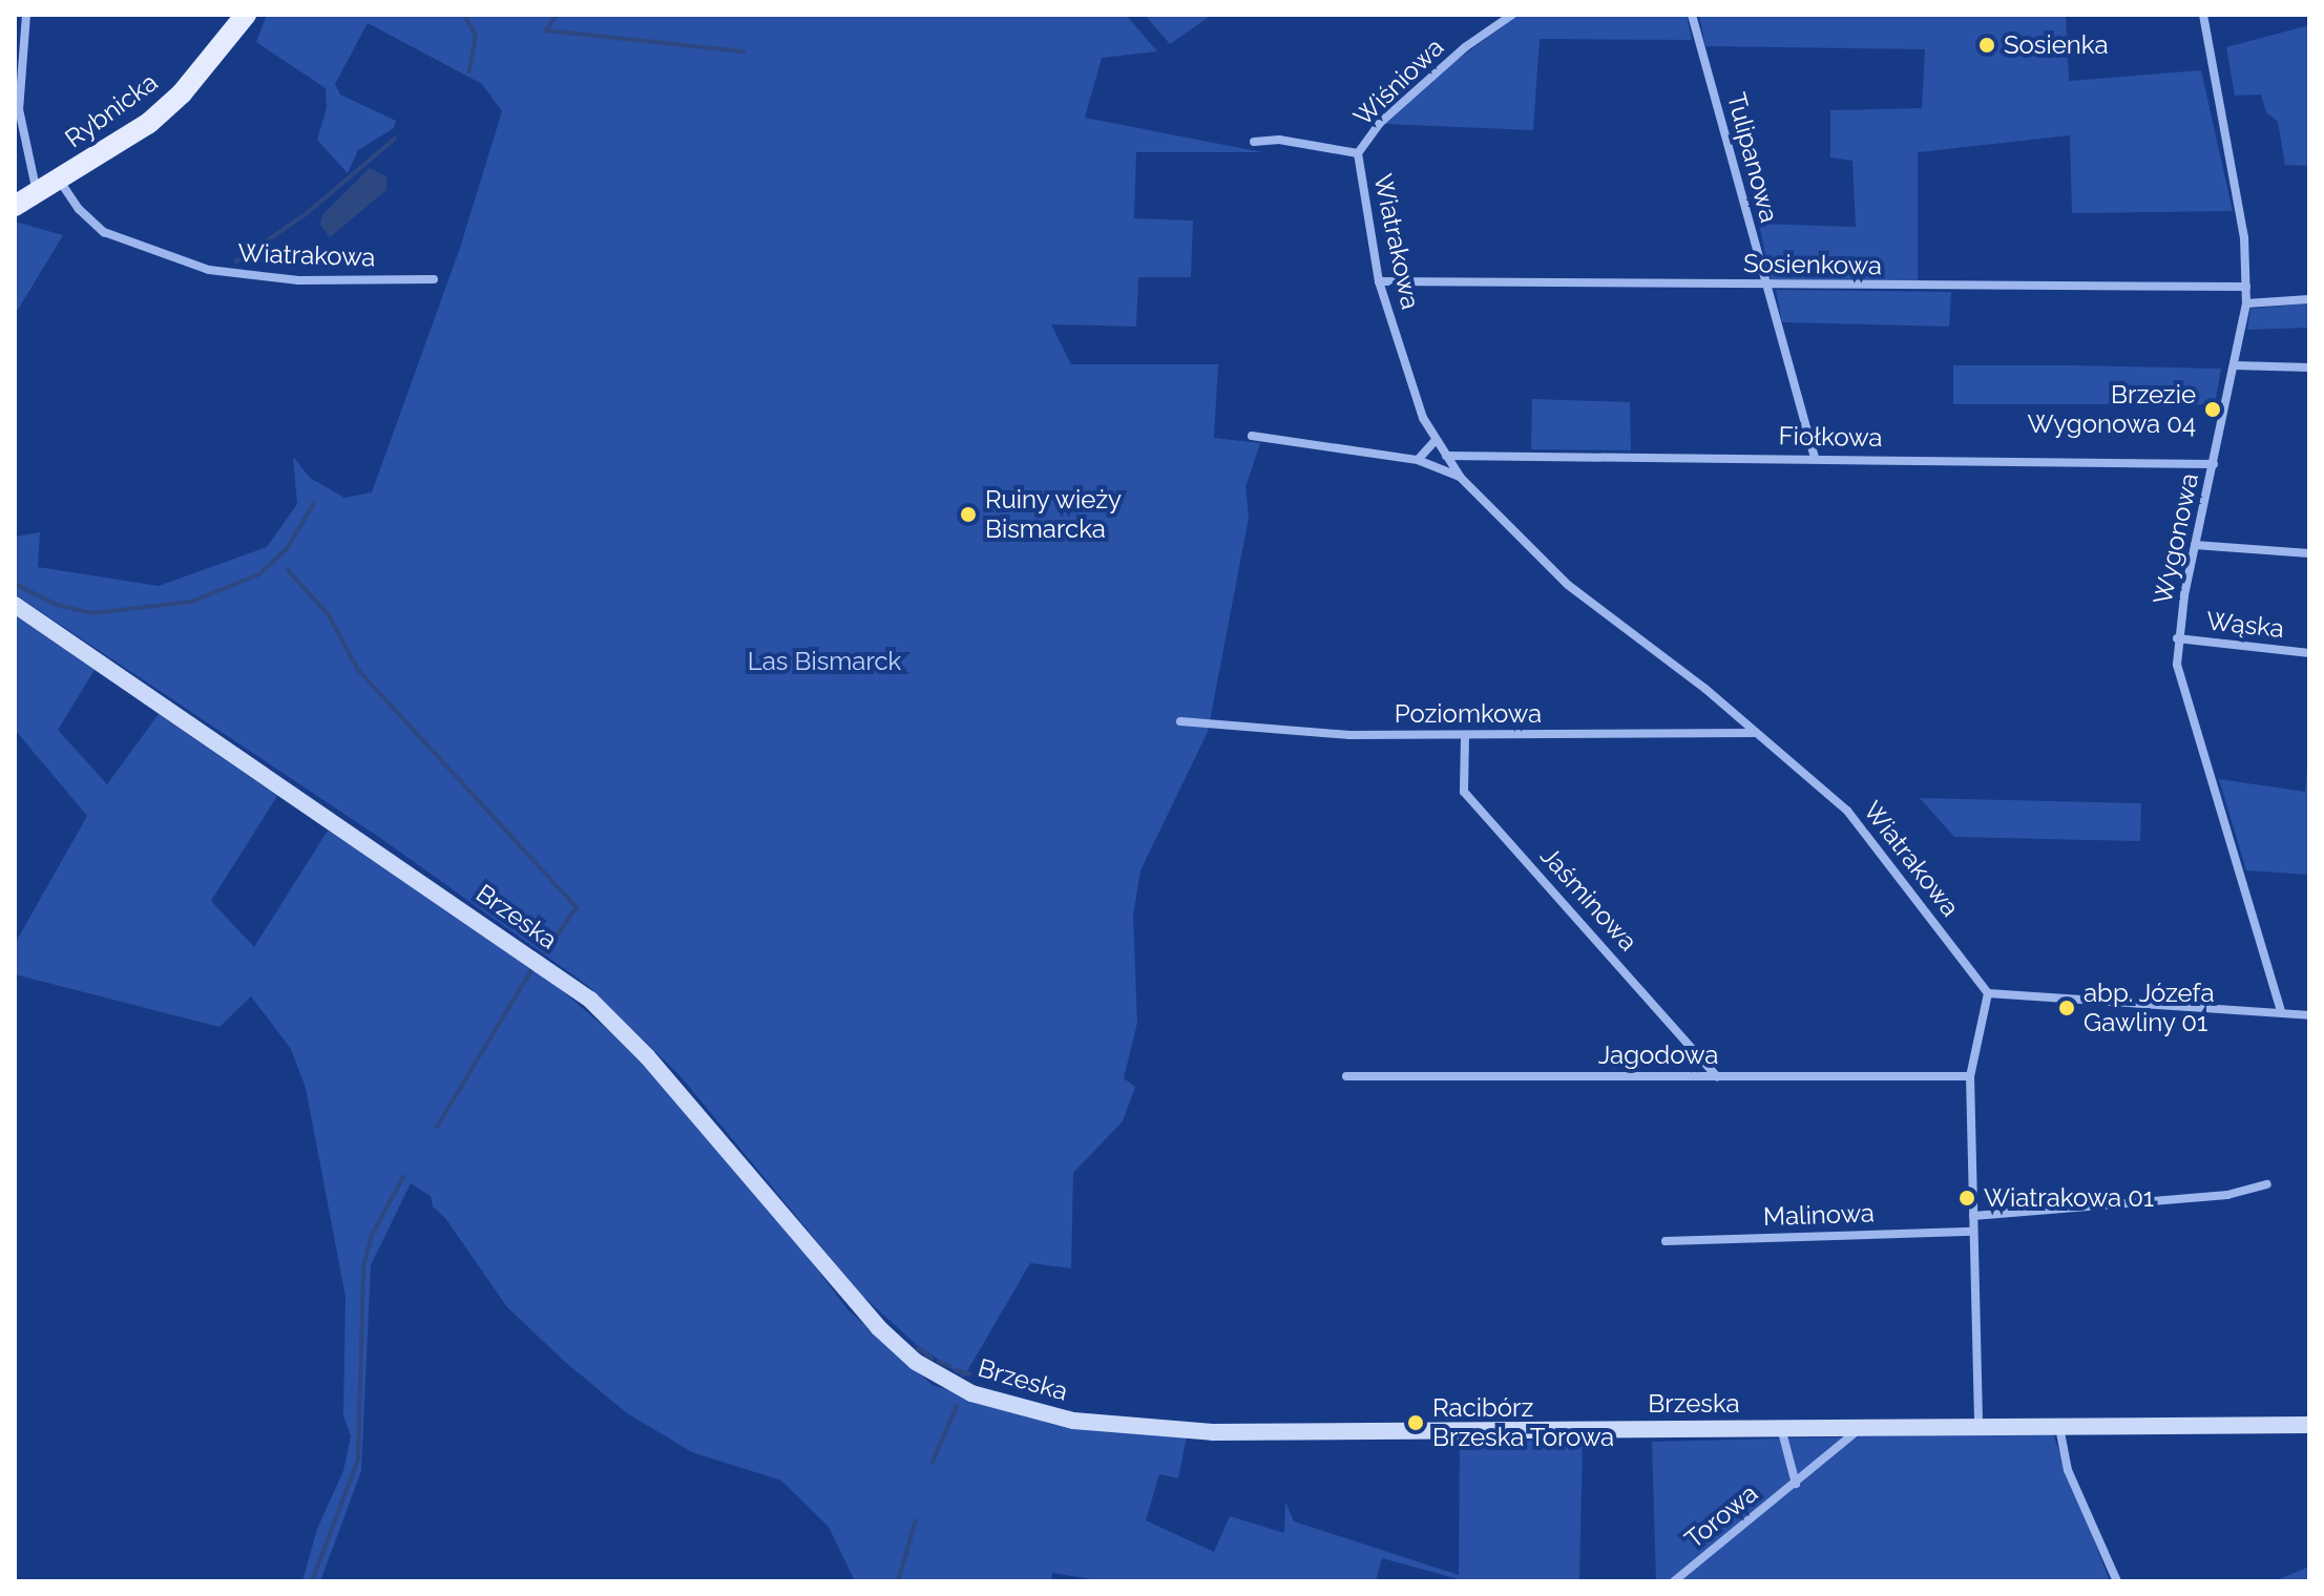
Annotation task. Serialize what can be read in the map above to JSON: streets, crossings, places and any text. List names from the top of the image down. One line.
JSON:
{"streets":{"main road":["Rybnicka"],"street":["Wiśniowa","Tulipanowa","Wiatrakowa","Sosienkowa","Fiołkowa","Wygonowa","Wąska","Poziomkowa","Jaśminowa","Brzeska","Jagodowa","Malinowa","Torowa"]},"crossings":[["Wiśniowa","Wiatrakowa"],["Rybnicka","Wiatrakowa"],["Tulipanowa","Sosienkowa"],["Tulipanowa","Fiołkowa"],["Wiatrakowa","Sosienkowa"],["Wiatrakowa","Fiołkowa"],["Wiatrakowa","Poziomkowa"],["Sosienkowa","Wygonowa"],["Fiołkowa","Wygonowa"],["Wygonowa","Wąska"],["Poziomkowa","Jaśminowa"],["Jaśminowa","Jagodowa"],["Brzeska","Torowa"]],"parks":["Las Bismarck"],"places":["Sosienka","Brzezie Wygonowa 04","Ruiny wieży Bismarcka","abp. Józefa Gawliny 01","Wiatrakowa 01","Racibórz Brzeska Torowa"]}
